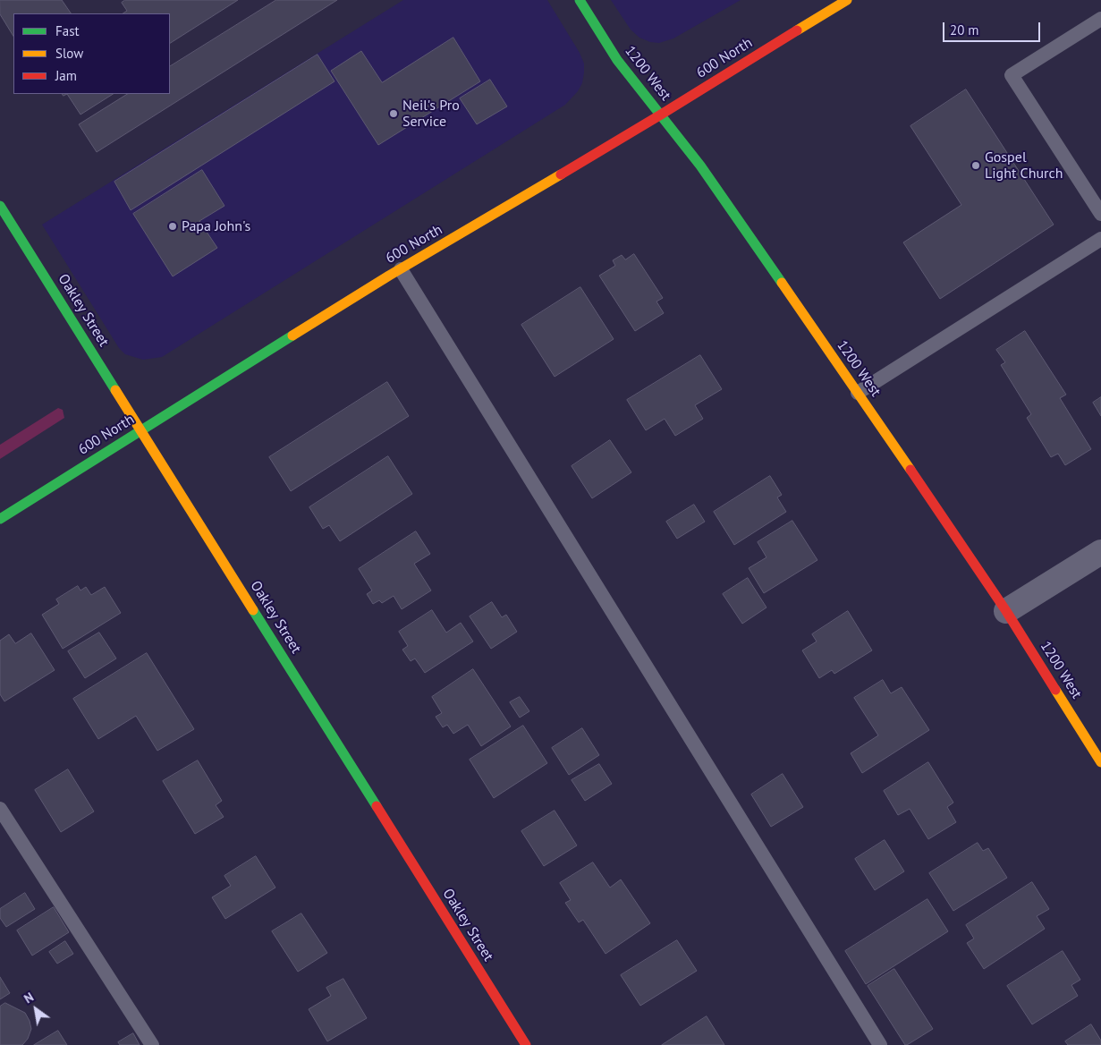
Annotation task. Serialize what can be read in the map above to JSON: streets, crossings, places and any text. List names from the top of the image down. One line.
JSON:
{"streets":{"street":["600 North","1200 West","Oakley Street"]},"crossings":[["600 North","1200 West"],["600 North","Oakley Street"]],"places":["Neil's Pro Service","Gospel Light Church","Papa John's"],"legend":["Fast","Slow","Jam"],"scale_bar":"20 m","north":"top left"}
